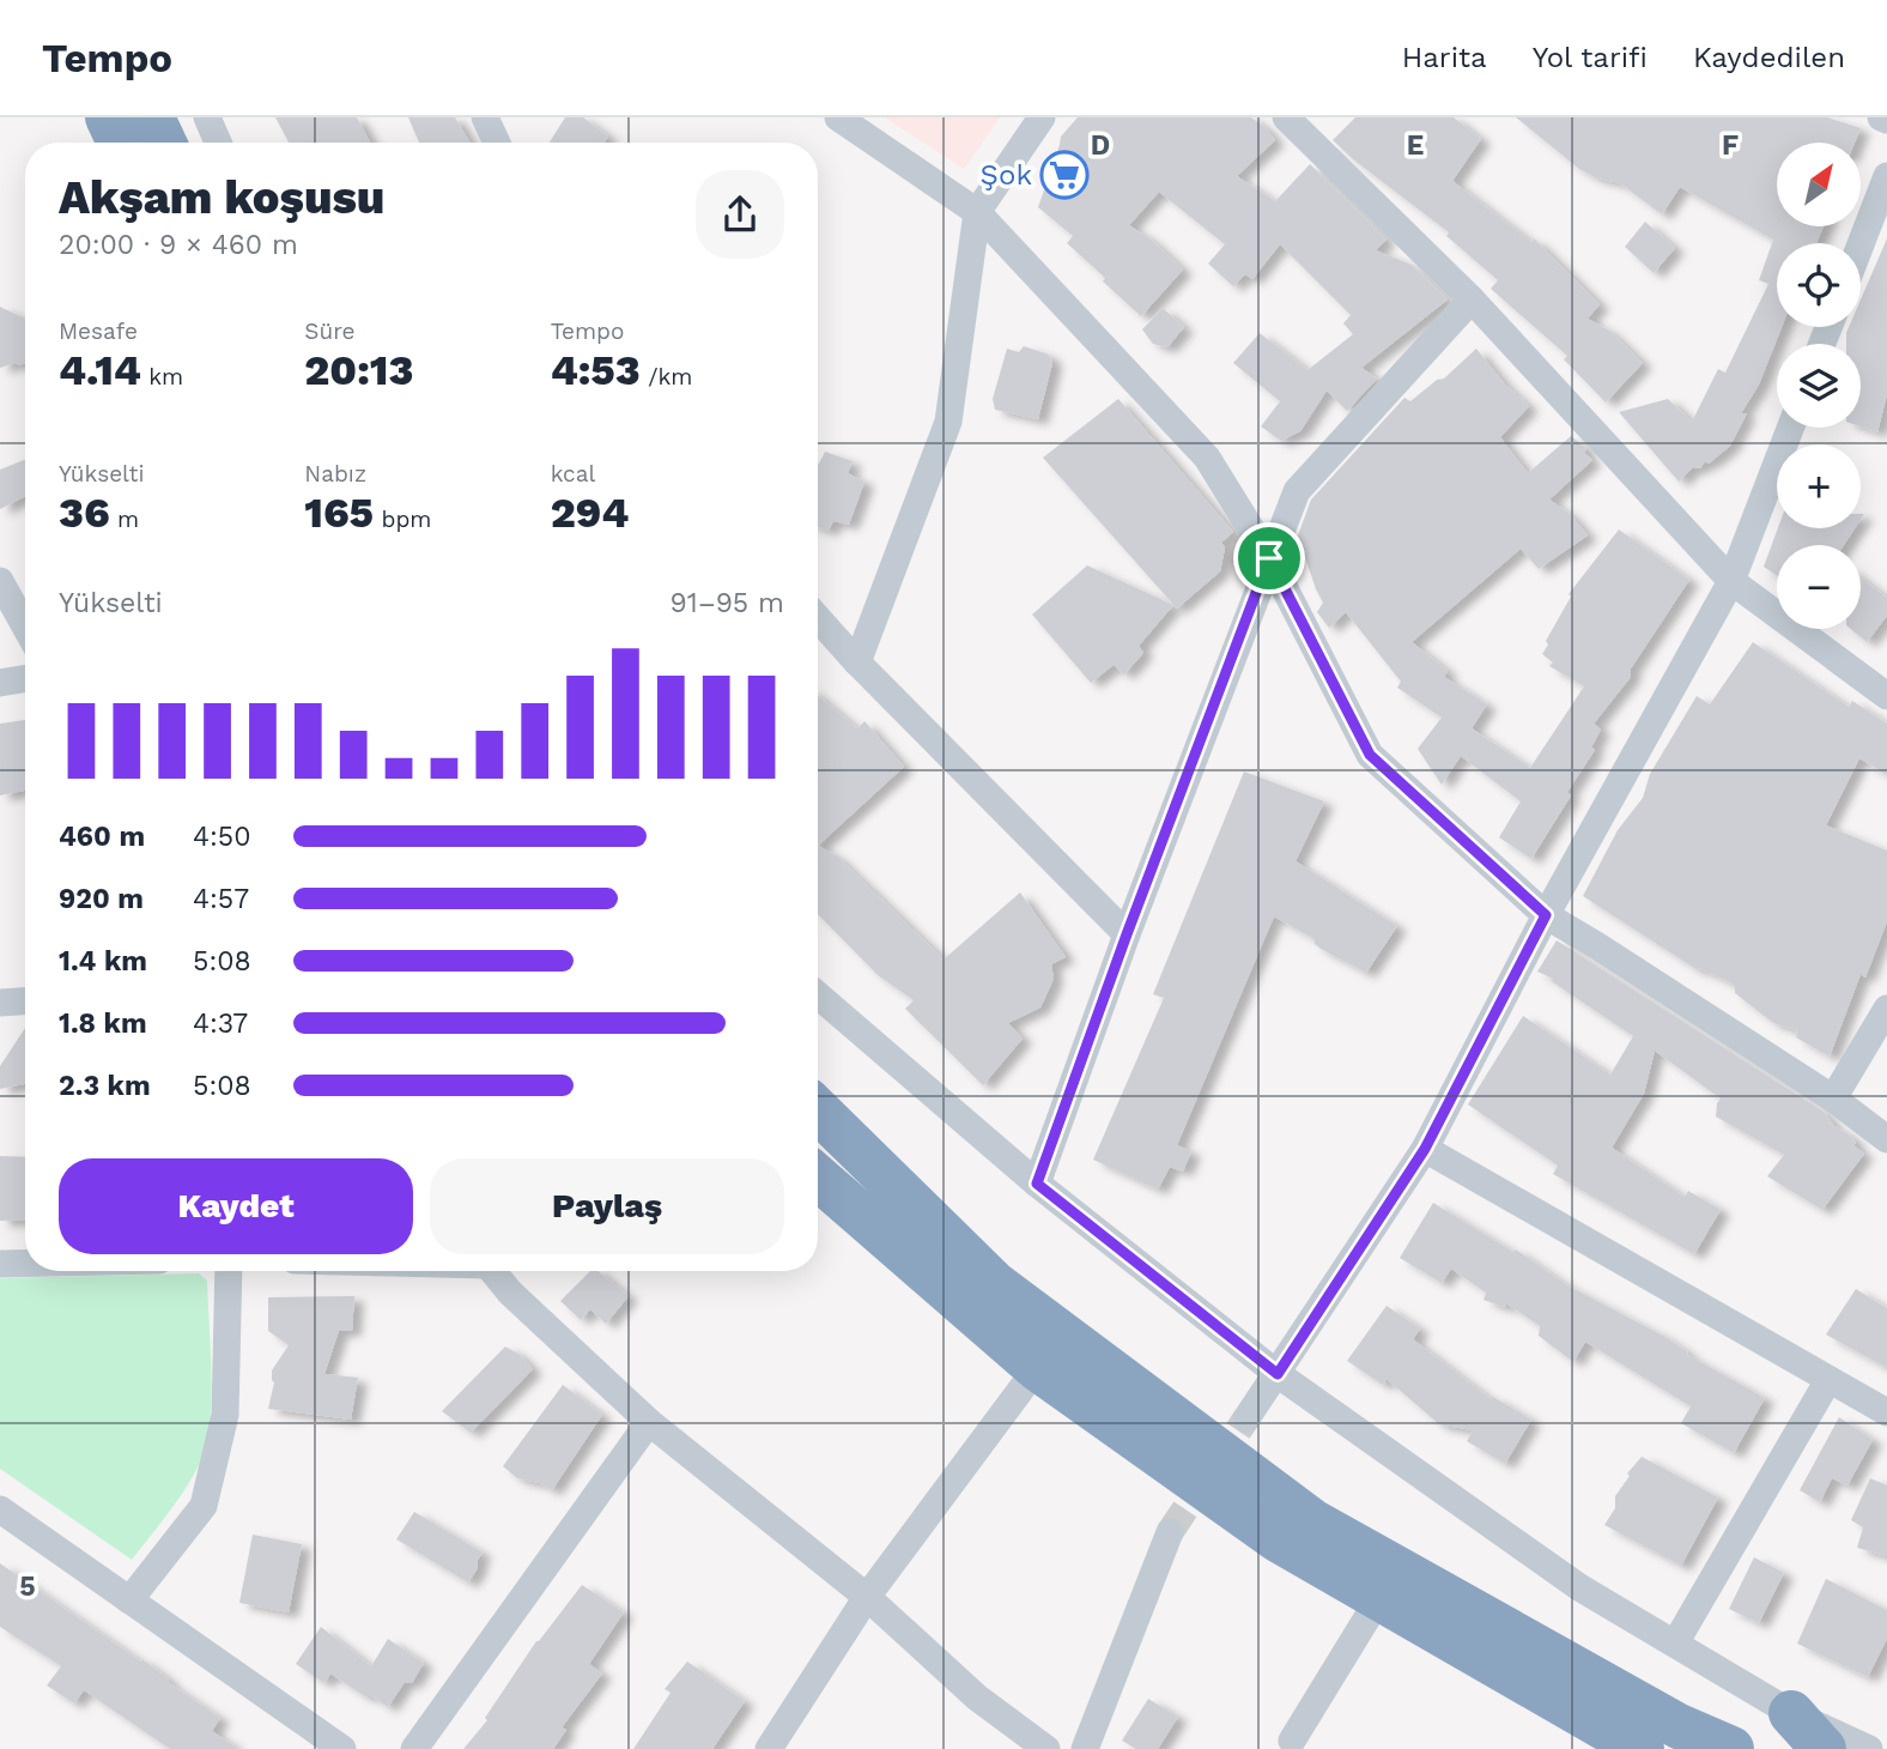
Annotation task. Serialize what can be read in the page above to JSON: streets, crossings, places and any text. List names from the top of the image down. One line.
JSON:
{"places":{"supermarket":["Şok"]},"north":"top right","page":{"header":"Tempo","nav":["Harita","Yol tarifi","Kaydedilen"],"map_buttons":["+","−"],"heading":["Akşam koşusu","20:00 · 9 × 460 m"],"stats":[["Mesafe","4.14 km"],["Süre","20:13"],["Tempo","4:53 /km"],["Yükselti","36 m"],["Nabız","165 bpm"],["kcal","294"]],"chart":["Yükselti","91–95 m"],"list":[{"name":"460 m","note":"4:50"},{"name":"920 m","note":"4:57"},{"name":"1.4 km","note":"5:08"},{"name":"1.8 km","note":"4:37"},{"name":"2.3 km","note":"5:08"}],"buttons":["Kaydet","Paylaş"]},"grid":{"columns":["D","E","F"],"rows":["5"]}}
